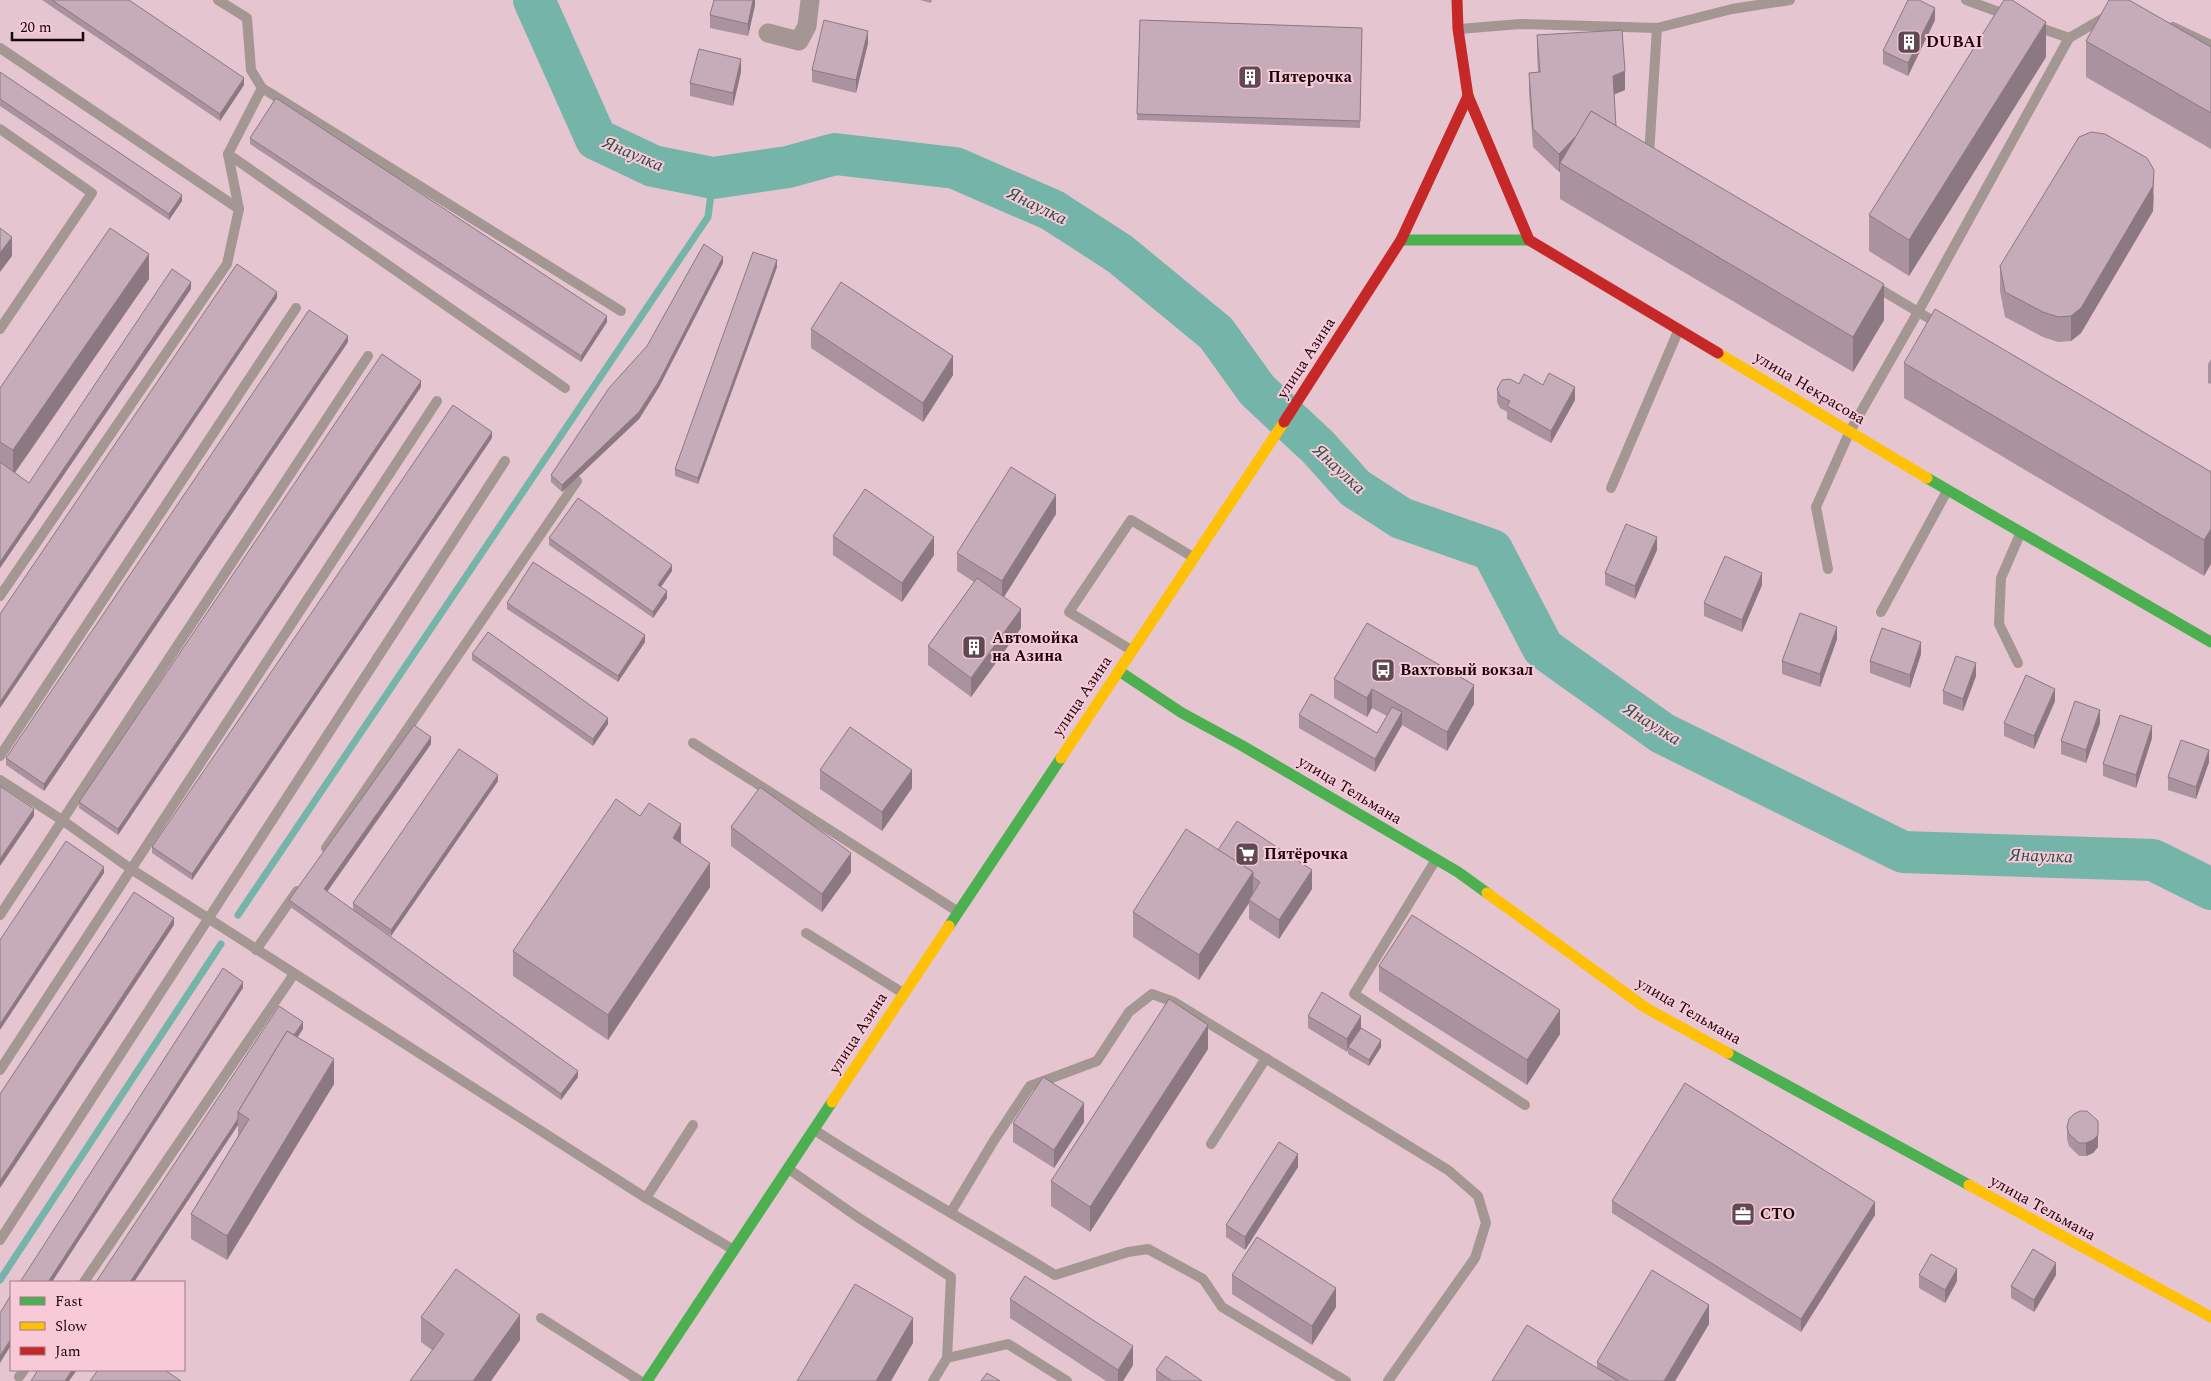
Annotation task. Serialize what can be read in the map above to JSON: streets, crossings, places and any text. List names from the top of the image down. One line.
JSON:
{"streets":{"street":["улица Азина","улица Некрасова","улица Тельмана"]},"crossings":[["улица Азина","улица Тельмана"]],"water":["Янаулка"],"places":{"building":["DUBAI","Пятерочка","Автомойка на Азина"],"bus stop":["Вахтовый вокзал"],"supermarket":["Пятёрочка"],"office":["СТО"]},"legend":["Fast","Slow","Jam"],"scale_bar":"20 m"}
